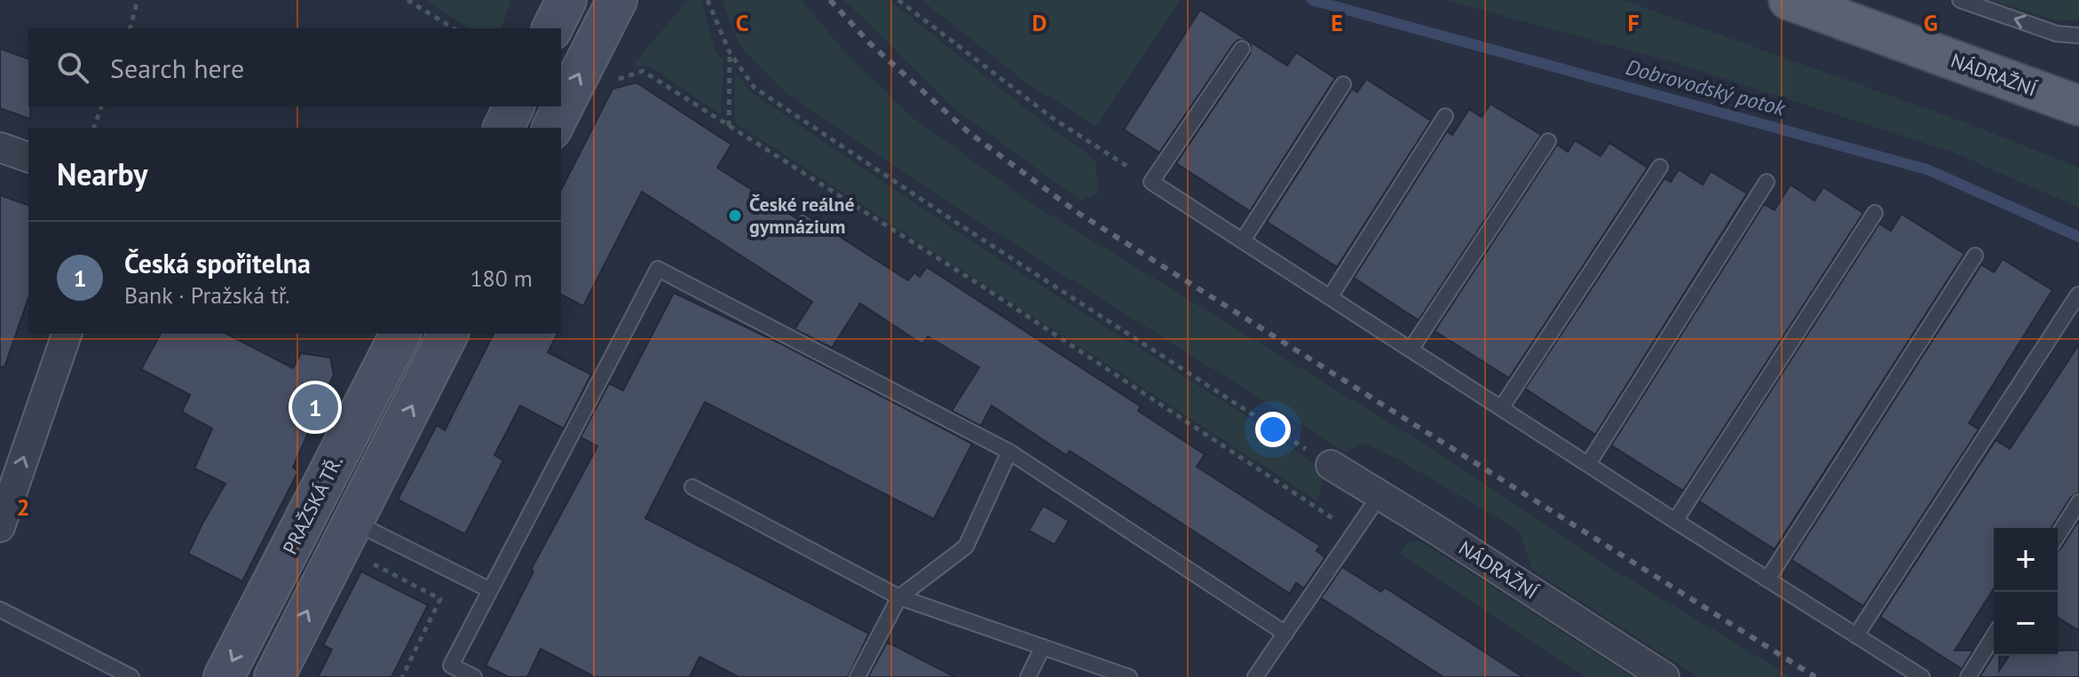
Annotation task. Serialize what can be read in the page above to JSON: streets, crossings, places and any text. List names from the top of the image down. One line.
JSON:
{"streets":{"main road":["NÁDRAŽNÍ"],"street":["PRAŽSKÁ TŘ."]},"water":["Dobrovodský potok"],"places":["České reálné gymnázium"],"page":{"search":"Search here","heading":"Nearby","list":[{"mark":"1","name":"Česká spořitelna","note":"Bank · Pražská tř.","value":"180 m"}],"pins":"1","map_buttons":["+","−"]},"grid":{"columns":["C","D","E","F","G"],"rows":["2"]}}
